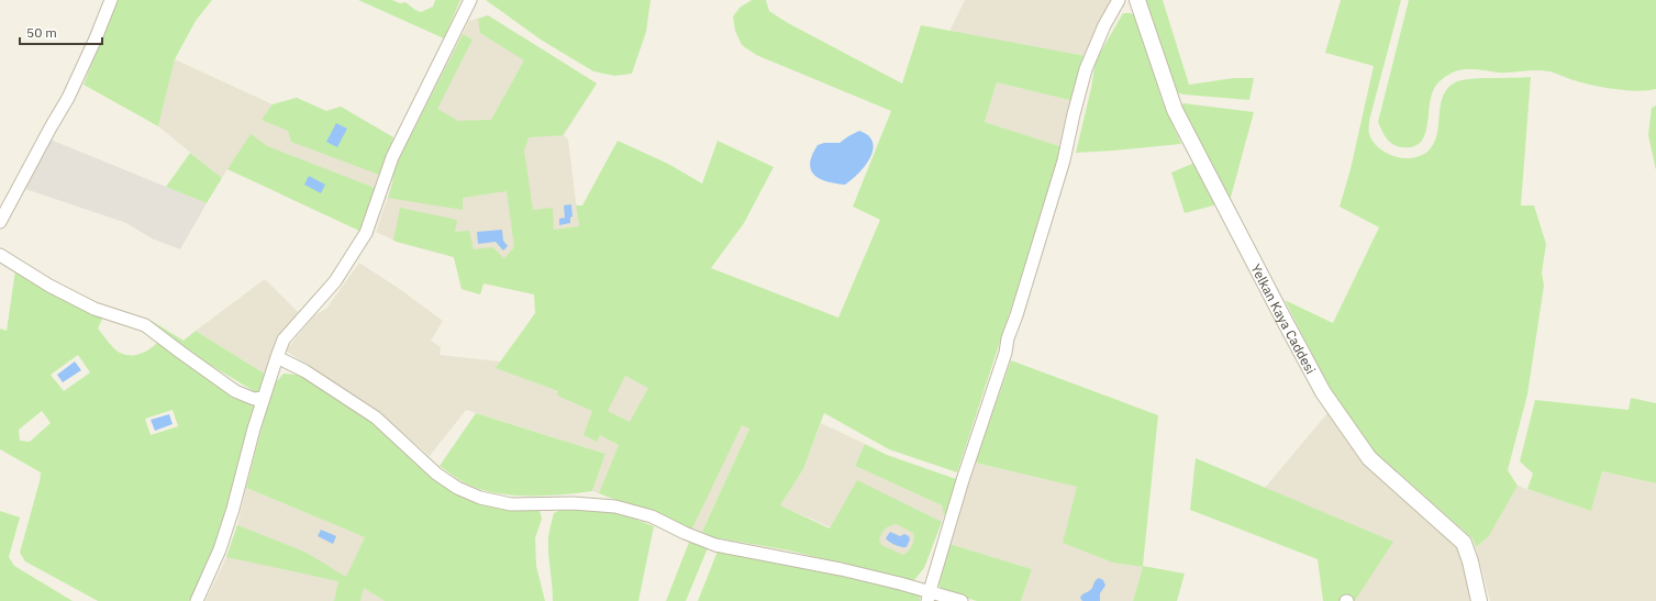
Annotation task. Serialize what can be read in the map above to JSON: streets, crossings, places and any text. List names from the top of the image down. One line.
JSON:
{"streets":{"street":["Yelkan Kaya Caddesi"]},"scale_bar":"50 m"}
